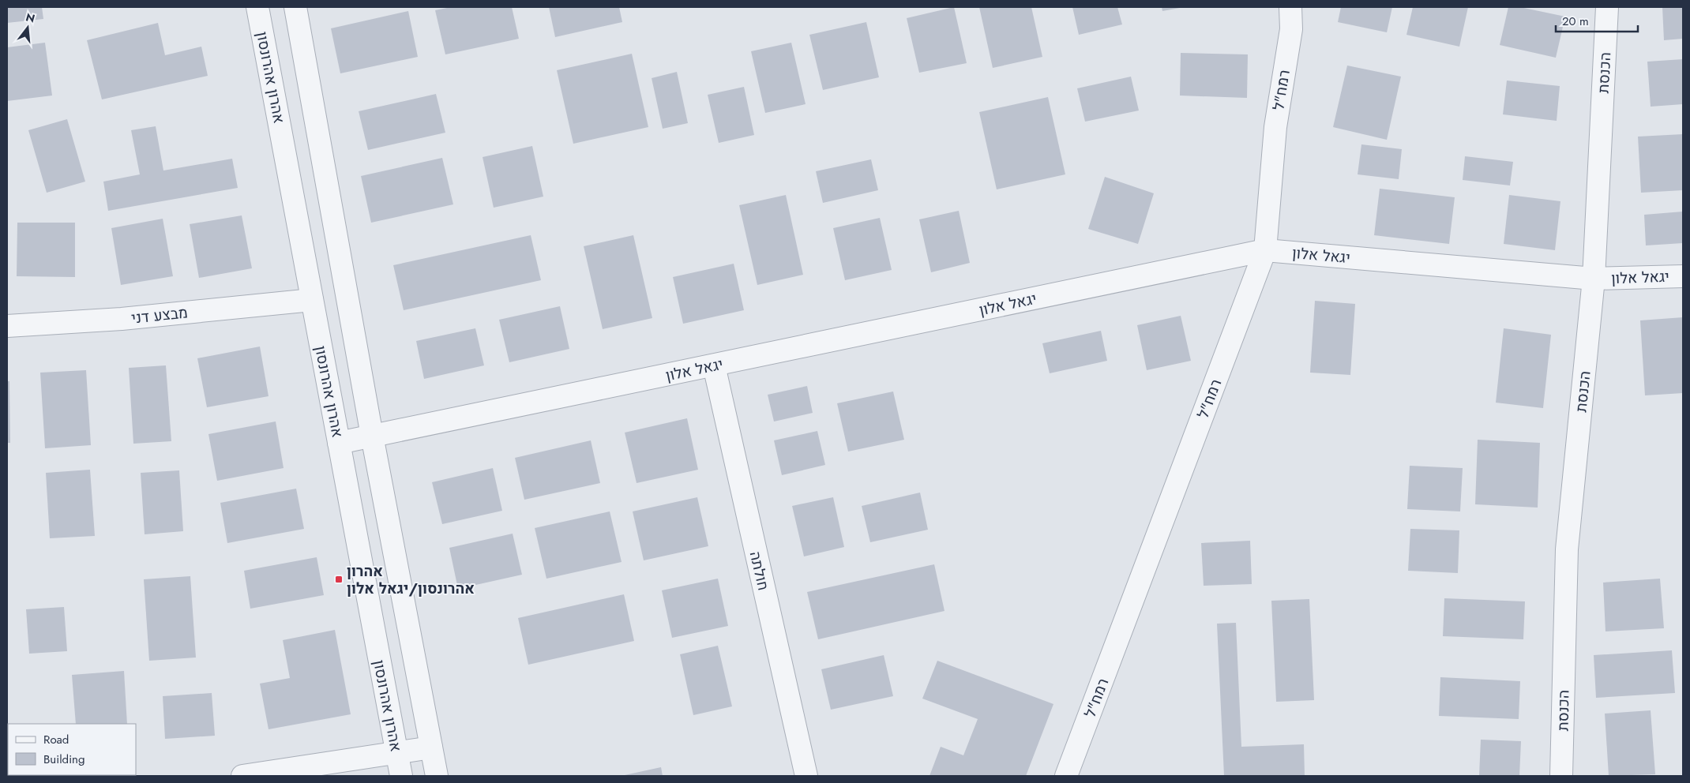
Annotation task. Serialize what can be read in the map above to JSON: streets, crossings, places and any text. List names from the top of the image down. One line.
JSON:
{"streets":{"street":["הכנסת","אהרון אהרונסון","רמח\"ל","יגאל אלון","מבצע דני","חולתה"]},"crossings":[["הכנסת","יגאל אלון"],["אהרון אהרונסון","יגאל אלון"],["אהרון אהרונסון","מבצע דני"],["רמח\"ל","יגאל אלון"],["יגאל אלון","חולתה"]],"places":{"transit":["אהרון אהרונסון/יגאל אלון"]},"legend":["Road","Building"],"scale_bar":"20 m","north":"top"}
